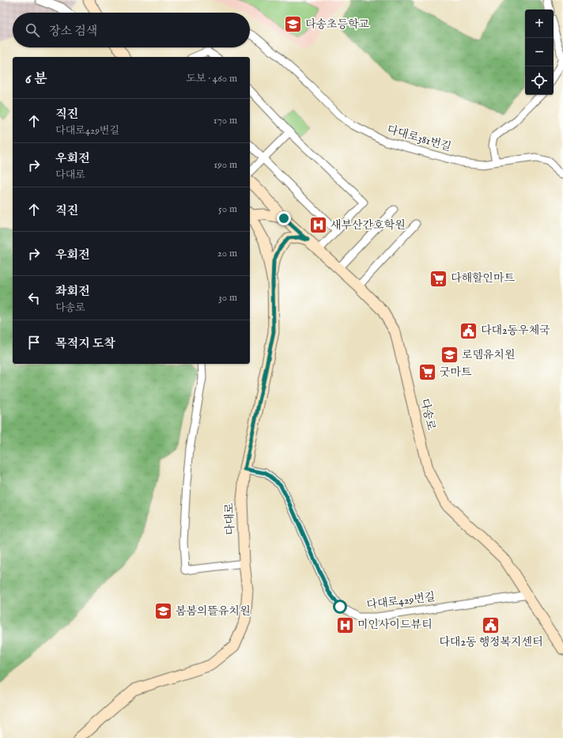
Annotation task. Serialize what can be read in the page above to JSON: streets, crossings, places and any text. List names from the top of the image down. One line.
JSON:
{"streets":{"main road":["다송로","다대로"],"street":["다대로381번길","다대로429번길"]},"crossings":[["다송로","다대로429번길"],["다대로","다대로429번길"]],"places":{"school or university":["다송초등학교","로뎀유치원","봄봄의뜰유치원"],"hospital":["새부산간호학원","미인사이드뷰티"],"supermarket":["다해할인마트","굿마트"],"public building":["다대2동우체국","다대2동 행정복지센터"]},"page":{"map_buttons":["+","−"],"search":"장소 검색","heading":["6 분","도보 · 460 m"],"list":[["직진","다대로429번길","170 m"],["우회전","다대로","190 m"],["직진","50 m"],["우회전","20 m"],["좌회전","다송로","30 m"],"목적지 도착"]}}
